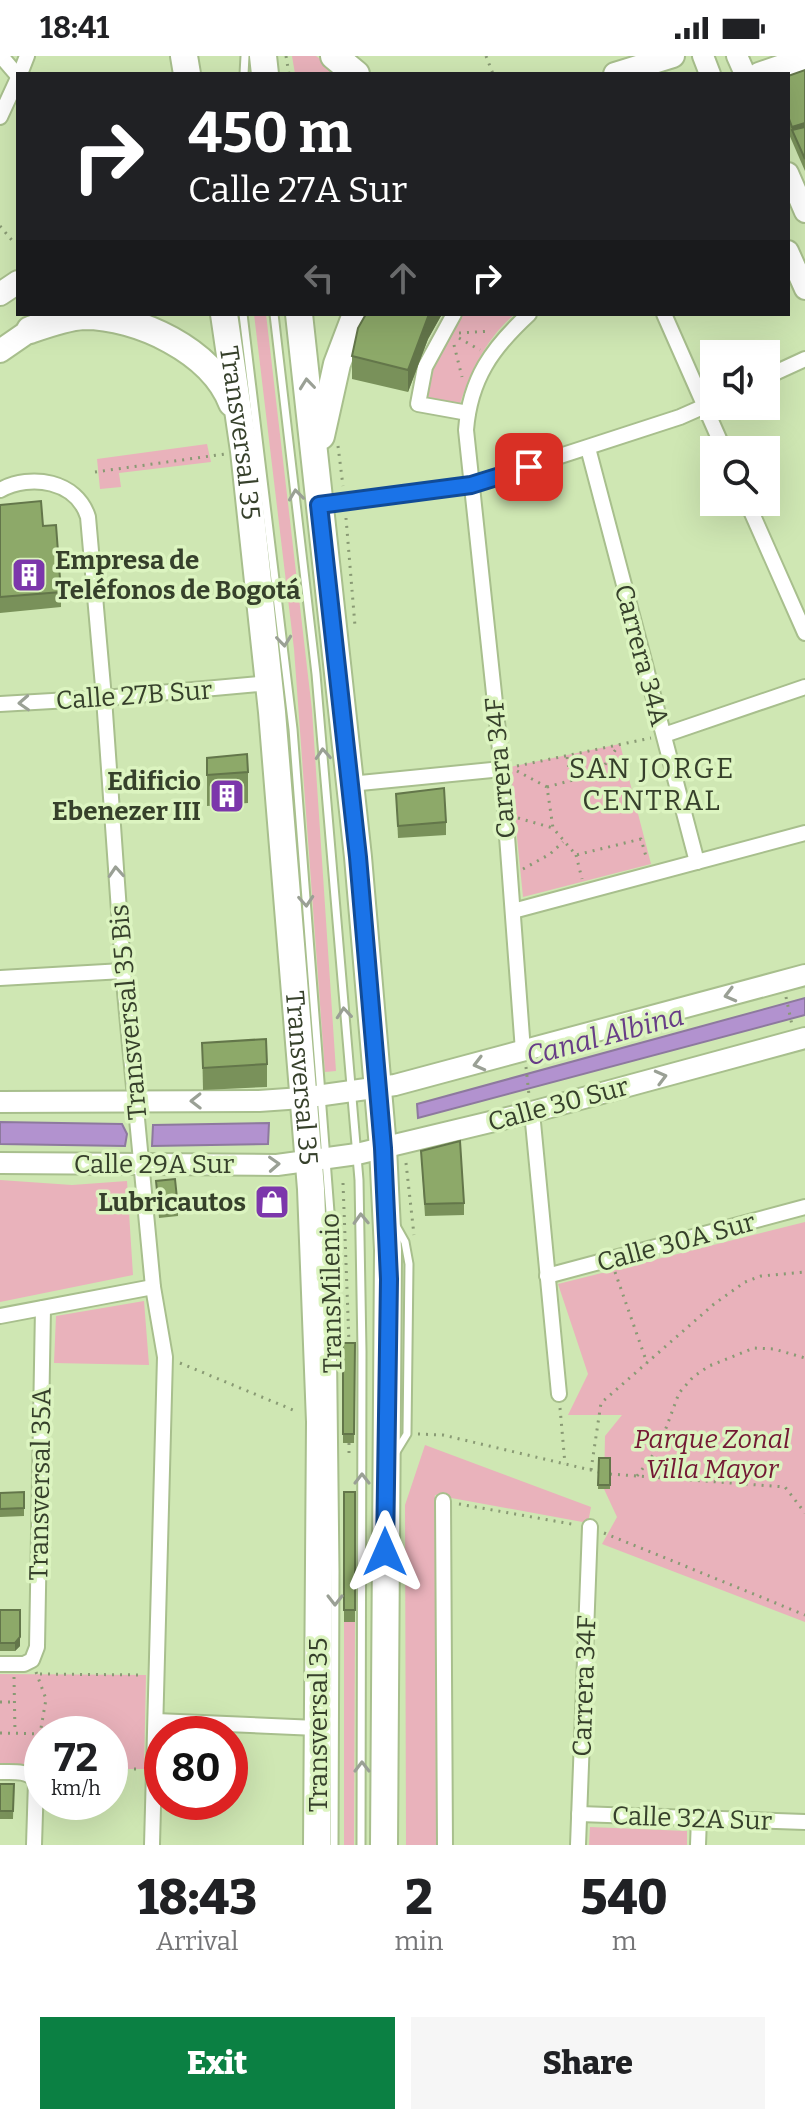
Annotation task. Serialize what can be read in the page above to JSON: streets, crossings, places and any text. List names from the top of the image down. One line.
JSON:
{"streets":{"highway":["Transversal 35"],"street":["Carrera 34A","Calle 27B Sur","Carrera 34F","Transversal 35 Bis","Calle 30 Sur","Calle 29A Sur","Calle 30A Sur","Transversal 35A","Calle 32A Sur"],"lane":["TransMilenio"]},"crossings":[["Transversal 35","Calle 27B Sur"],["Transversal 35","Calle 30 Sur"],["Transversal 35","Calle 29A Sur"],["Transversal 35","TransMilenio"],["Calle 27B Sur","Transversal 35 Bis"],["Carrera 34F","Calle 32A Sur"],["Transversal 35 Bis","Calle 29A Sur"],["Calle 30 Sur","Calle 29A Sur"],["Calle 30 Sur","TransMilenio"],["Calle 29A Sur","TransMilenio"]],"one_way":["Calle 27B Sur"],"districts":["SAN JORGE CENTRAL"],"water":["Canal Albina"],"parks":["Parque Zonal Villa Mayor"],"places":{"building":["Empresa de Teléfonos de Bogotá","Edificio Ebenezer III"],"shop":["Lubricautos"]},"page":{"status":"18:41","turn":["450 m","Calle 27A Sur"],"speed":"72 km/h","limit":"80","eta":["18:43","Arrival","2","min","540","m"],"buttons":["Exit","Share"]}}
